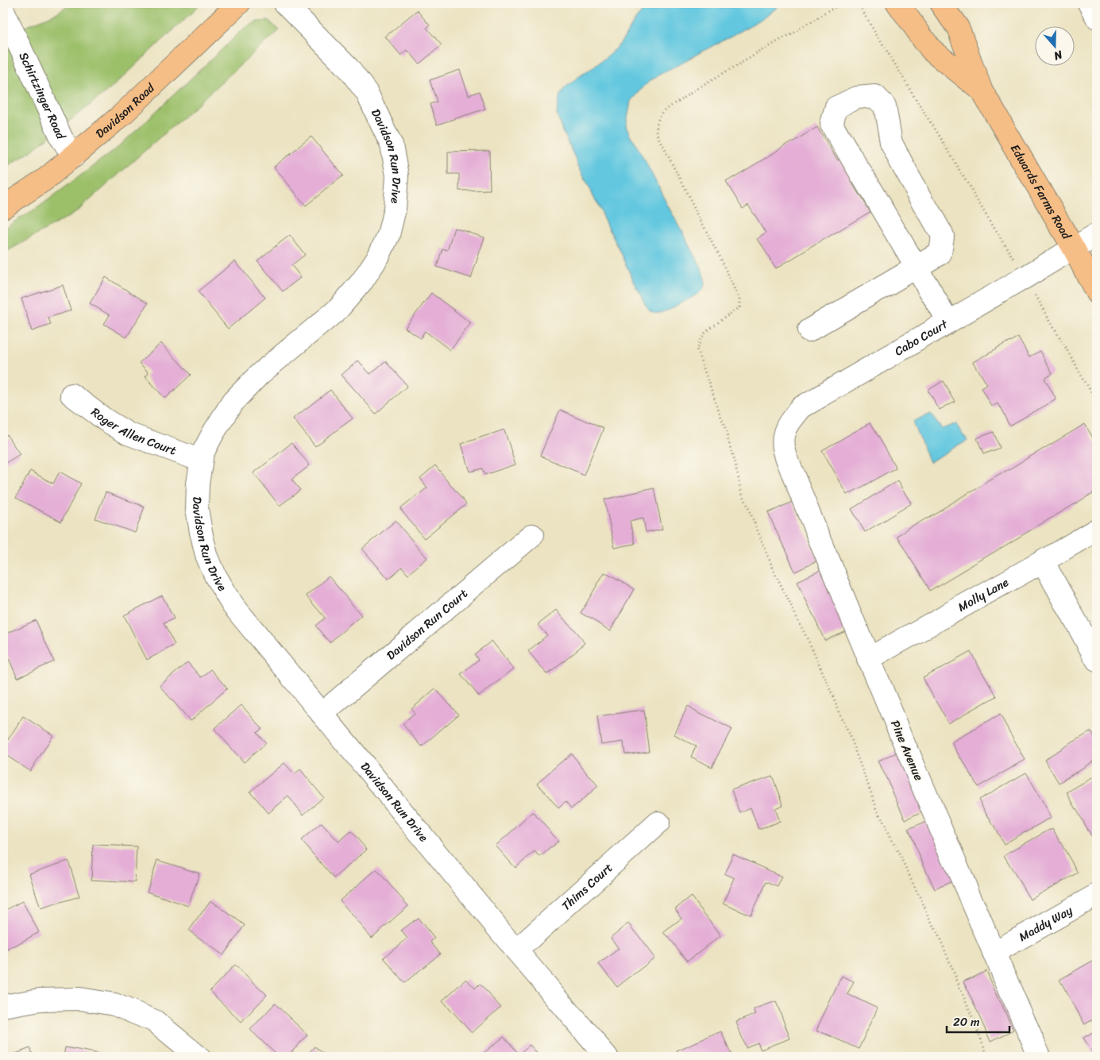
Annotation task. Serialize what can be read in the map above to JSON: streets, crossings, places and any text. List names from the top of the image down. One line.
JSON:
{"streets":{"main road":["Davidson Road","Edwards Farms Road"],"street":["Schirtzinger Road","Davidson Run Drive","Cabo Court","Roger Allen Court","Molly Lane","Davidson Run Court","Pine Avenue","Thims Court","Maddy Way"]},"crossings":[["Schirtzinger Road","Davidson Road"],["Davidson Run Drive","Roger Allen Court"],["Davidson Run Drive","Davidson Run Court"],["Davidson Run Drive","Thims Court"],["Edwards Farms Road","Cabo Court"],["Cabo Court","Pine Avenue"],["Molly Lane","Pine Avenue"],["Pine Avenue","Maddy Way"]],"scale_bar":"20 m","north":"bottom"}
